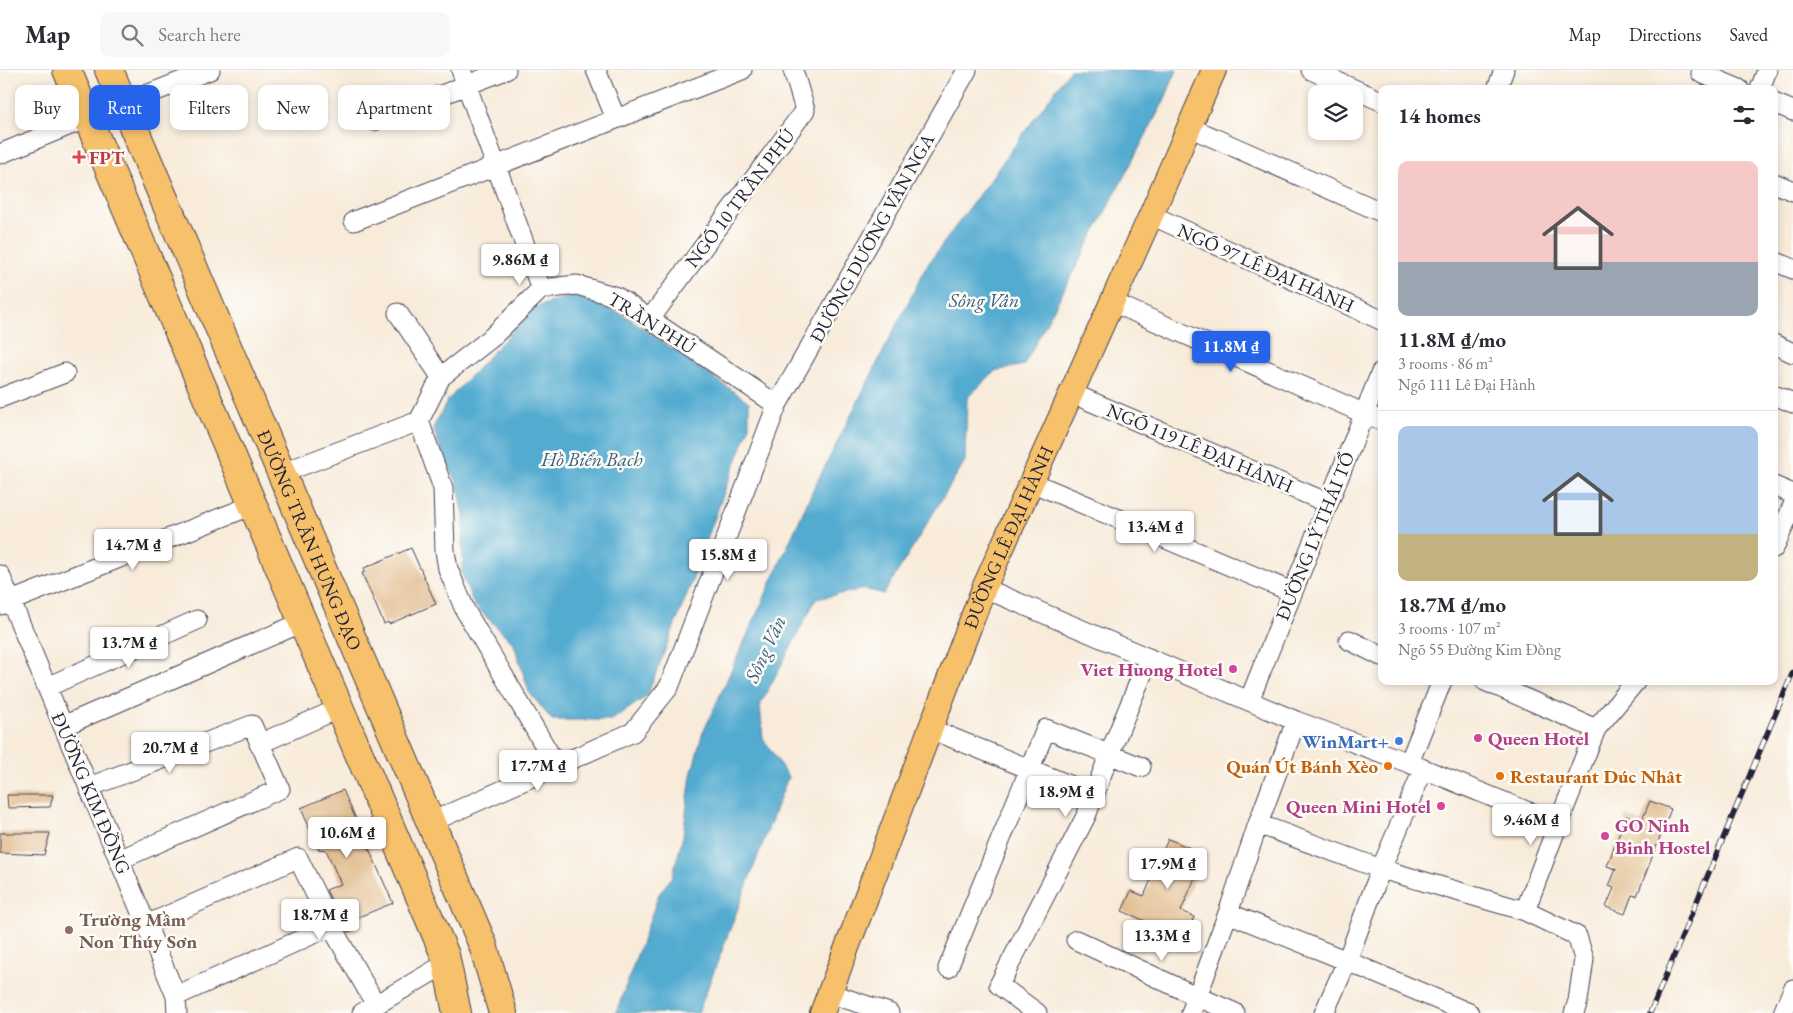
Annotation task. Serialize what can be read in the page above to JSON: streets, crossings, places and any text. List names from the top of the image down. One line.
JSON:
{"streets":{"highway":["ĐƯỜNG TRÂN HƯNG ĐẠO"],"main road":["ĐƯỜNG LÊ ĐẠI HÀNH"],"street":["NGÕ 10 TRẦN PHÚ","ĐƯỜNG DƯƠNG VÂN NGA","NGÕ 97 LÊ ĐẠI HÀNH","TRẦN PHÚ","NGÕ 119 LÊ ĐẠI HÀNH","ĐƯỜNG LÝ THÁI TỔ","ĐƯỜNG KIM ĐỒNG"]},"crossings":[["NGÕ 10 TRẦN PHÚ","TRẦN PHÚ"],["ĐƯỜNG DƯƠNG VÂN NGA","TRẦN PHÚ"],["NGÕ 97 LÊ ĐẠI HÀNH","ĐƯỜNG LÊ ĐẠI HÀNH"],["NGÕ 119 LÊ ĐẠI HÀNH","ĐƯỜNG LÝ THÁI TỔ"],["NGÕ 119 LÊ ĐẠI HÀNH","ĐƯỜNG LÊ ĐẠI HÀNH"]],"water":["Sông Vân","Hồ Biển Bạch"],"places":{"health":["FPT"],"other":["Viet Huong Hotel","Queen Hotel","WinMart+","Quán Út Bánh Xèo","Restaurant Dúc Nhât","Queen Mini Hotel","GO Ninh Binh Hostel","Trường Mầm Non Thúy Sơn"]},"page":{"header":"Map","search":"Search here","nav":["Map","Directions","Saved"],"chip":["Buy","Rent","Filters","New","Apartment"],"heading":"14 homes","list":[{"name":"11.8M ₫/mo","note":"3 rooms · 86 m² · Ngõ 111 Lê Đại Hành"},{"name":"18.7M ₫/mo","note":"3 rooms · 107 m² · Ngõ 55 Đường Kim Đồng"}],"price":["9.86M ₫","11.8M ₫","13.4M ₫","14.7M ₫","15.8M ₫","13.7M ₫","20.7M ₫","17.7M ₫","18.9M ₫","9.46M ₫","10.6M ₫","17.9M ₫","18.7M ₫","13.3M ₫"]}}
